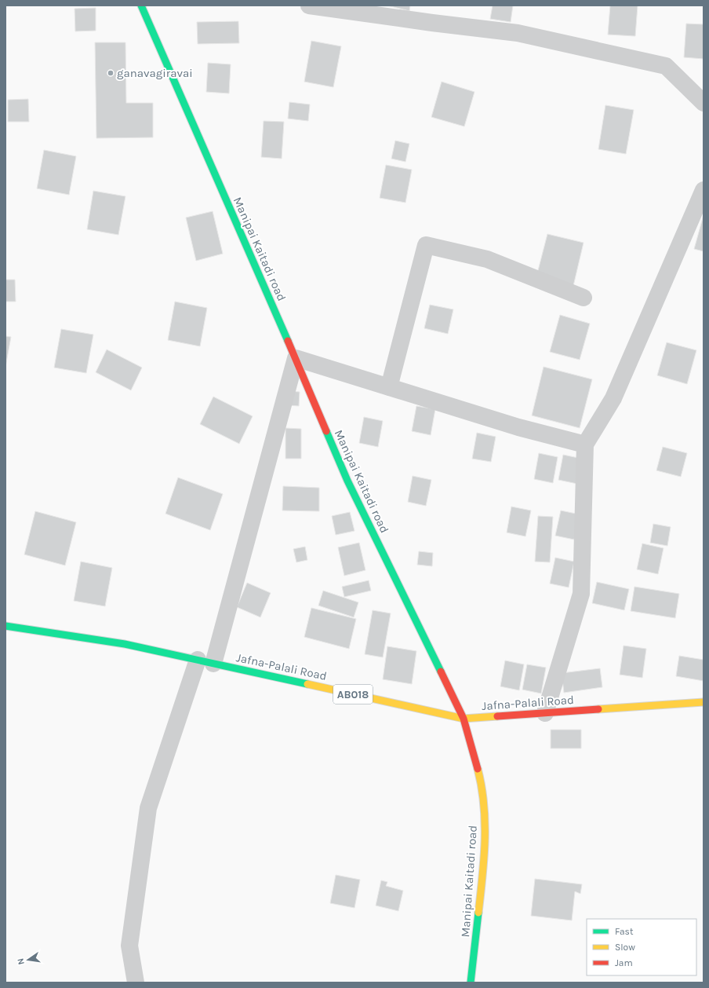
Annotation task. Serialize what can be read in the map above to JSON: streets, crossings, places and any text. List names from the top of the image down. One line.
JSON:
{"streets":{"main road":["Manipai Kaitadi road","Jafna-Palali Road","AB018"]},"crossings":[["Manipai Kaitadi road","Jafna-Palali Road"]],"places":["ganavagiravai"],"legend":["Fast","Slow","Jam"],"north":"left"}
